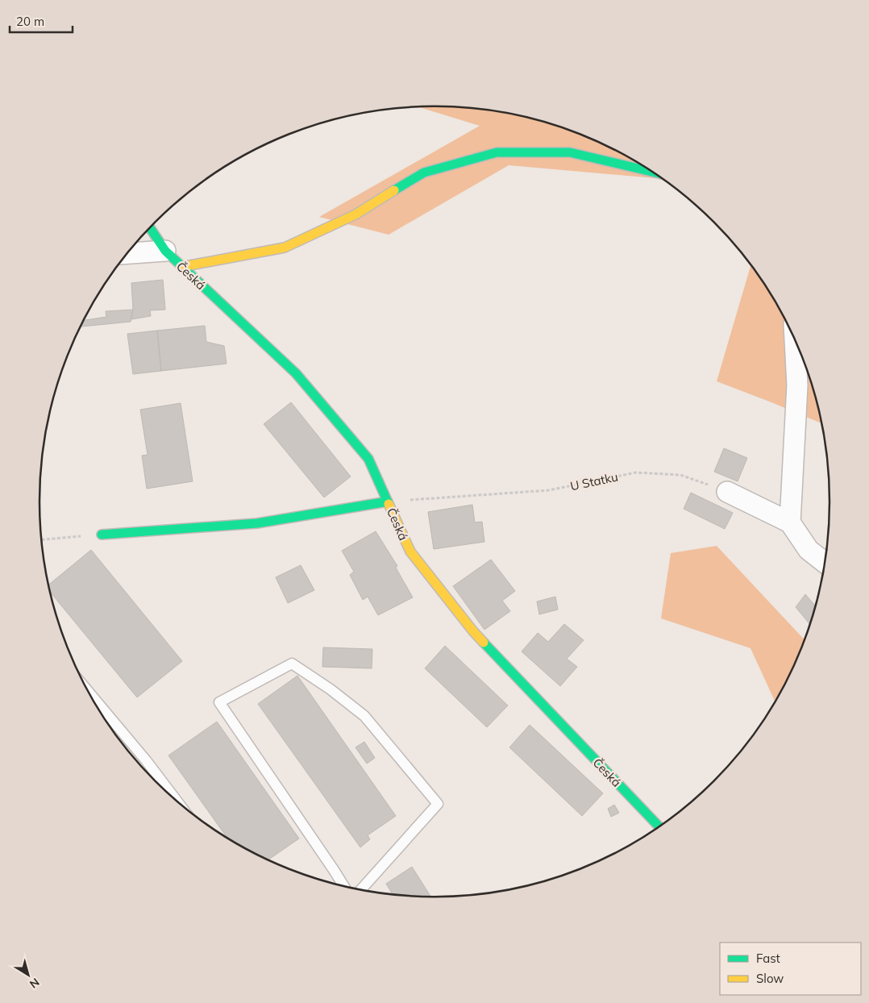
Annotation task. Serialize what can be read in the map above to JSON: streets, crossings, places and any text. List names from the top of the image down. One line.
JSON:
{"streets":{"street":["Česká"],"path":["U Statku"]},"crossings":[["Česká","U Statku"]],"legend":["Fast","Slow"],"scale_bar":"20 m","north":"bottom right"}
